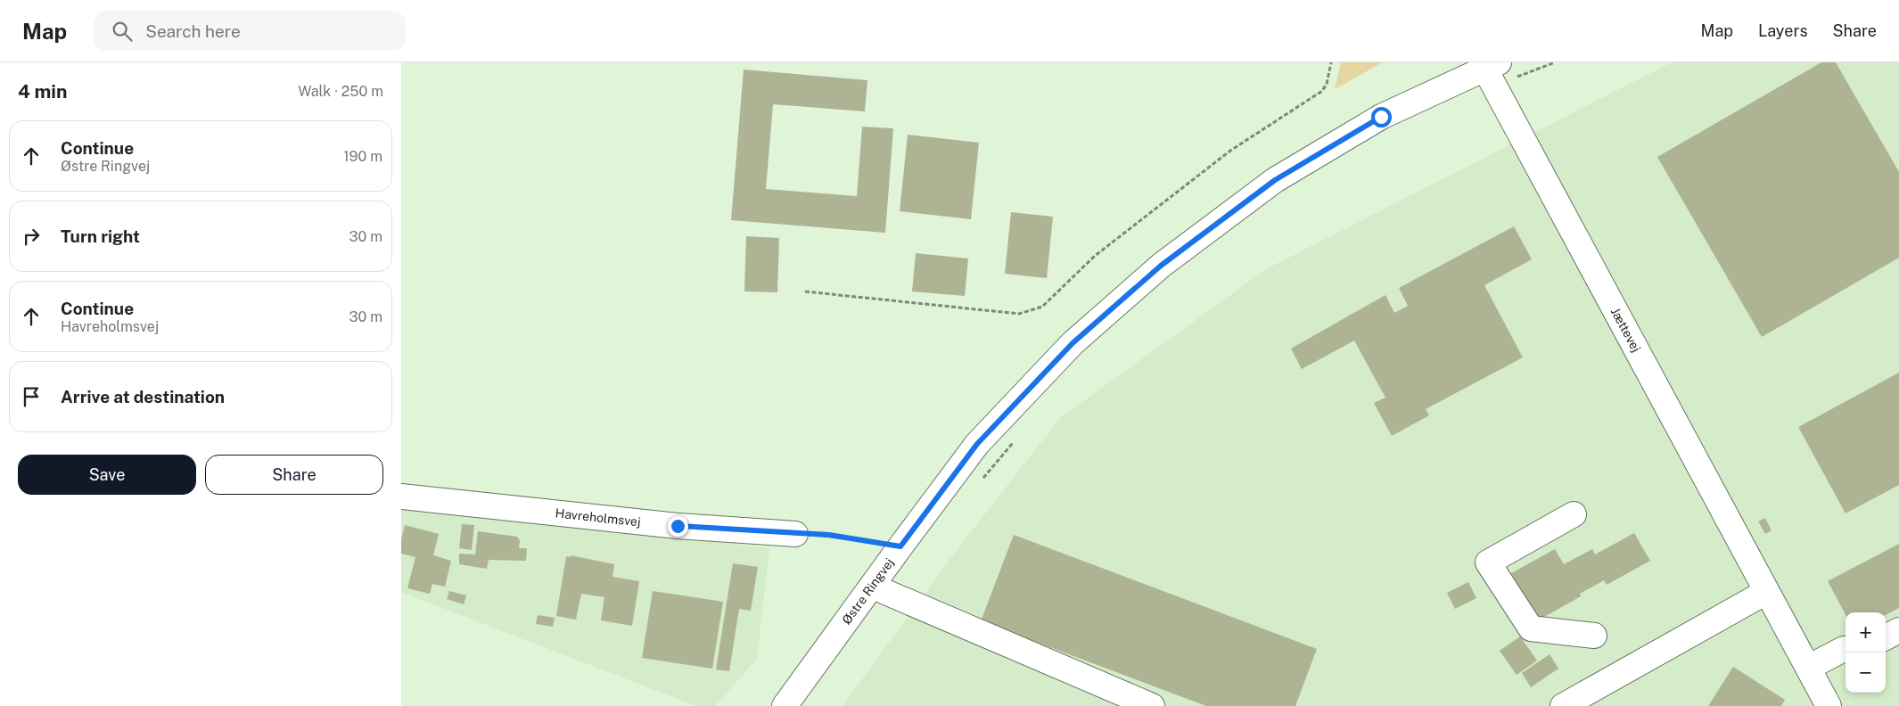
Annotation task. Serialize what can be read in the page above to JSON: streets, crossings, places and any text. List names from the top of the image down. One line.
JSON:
{"streets":{"street":["Jættevej","Havreholmsvej","Østre Ringvej"]},"crossings":[["Jættevej","Østre Ringvej"]],"page":{"header":"Map","search":"Search here","nav":["Map","Layers","Share"],"heading":["4 min","Walk · 250 m"],"list":[["Continue","Østre Ringvej","190 m"],["Turn right","30 m"],["Continue","Havreholmsvej","30 m"],"Arrive at destination"],"buttons":["Save","Share"],"map_buttons":["+","−"]}}
